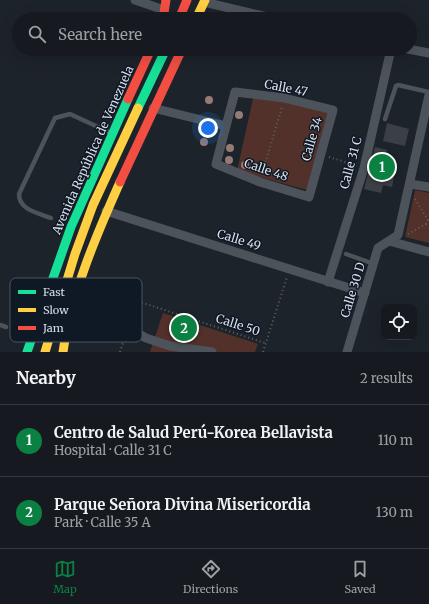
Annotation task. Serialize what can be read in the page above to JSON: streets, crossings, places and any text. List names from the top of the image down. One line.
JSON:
{"streets":{"main road":["Avenida República de Venezuela"],"street":["Calle 47","Calle 34","Calle 31 C","Calle 48","Calle 49","Calle 30 D"],"path":["Calle 50"]},"crossings":[["Calle 47","Calle 34"],["Calle 47","Calle 48"],["Calle 34","Calle 48"],["Calle 31 C","Calle 49"],["Calle 49","Calle 30 D"]],"legend":["Fast","Slow","Jam"],"page":{"search":"Search here","pins":["1","2"],"heading":["Nearby","2 results"],"list":[{"mark":"1","name":"Centro de Salud Perú-Korea Bellavista","note":"Hospital · Calle 31 C","value":"110 m"},{"mark":"2","name":"Parque Señora Divina Misericordia","note":"Park · Calle 35 A","value":"130 m"}],"nav":["Map","Directions","Saved"]}}
